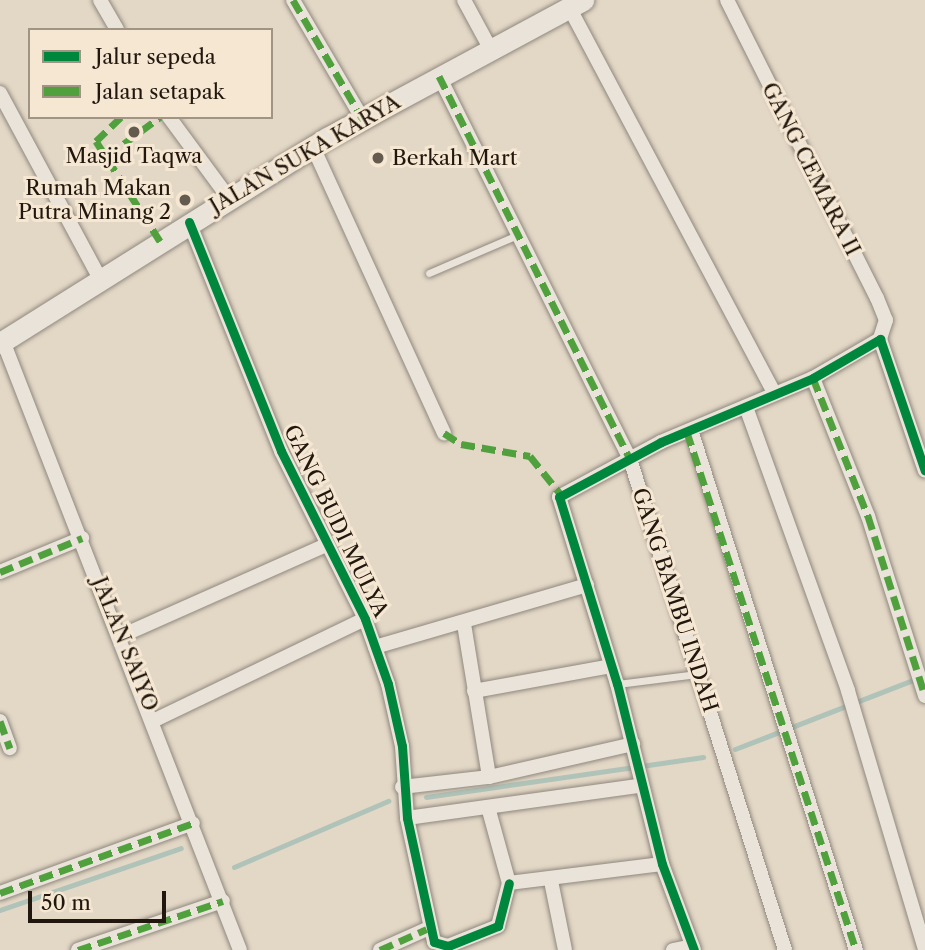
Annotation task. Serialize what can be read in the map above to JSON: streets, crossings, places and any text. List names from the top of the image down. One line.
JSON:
{"streets":{"main road":["JALAN SUKA KARYA"],"street":["GANG CEMARA II","GANG BUDI MULYA","GANG BAMBU INDAH","JALAN SAIYO"]},"crossings":[["JALAN SUKA KARYA","GANG BUDI MULYA"],["JALAN SUKA KARYA","GANG BAMBU INDAH"],["JALAN SUKA KARYA","JALAN SAIYO"]],"places":["Masjid Taqwa","Berkah Mart","Rumah Makan Putra Minang 2"],"legend":["Jalur sepeda","Jalan setapak"],"scale_bar":"50 m"}
